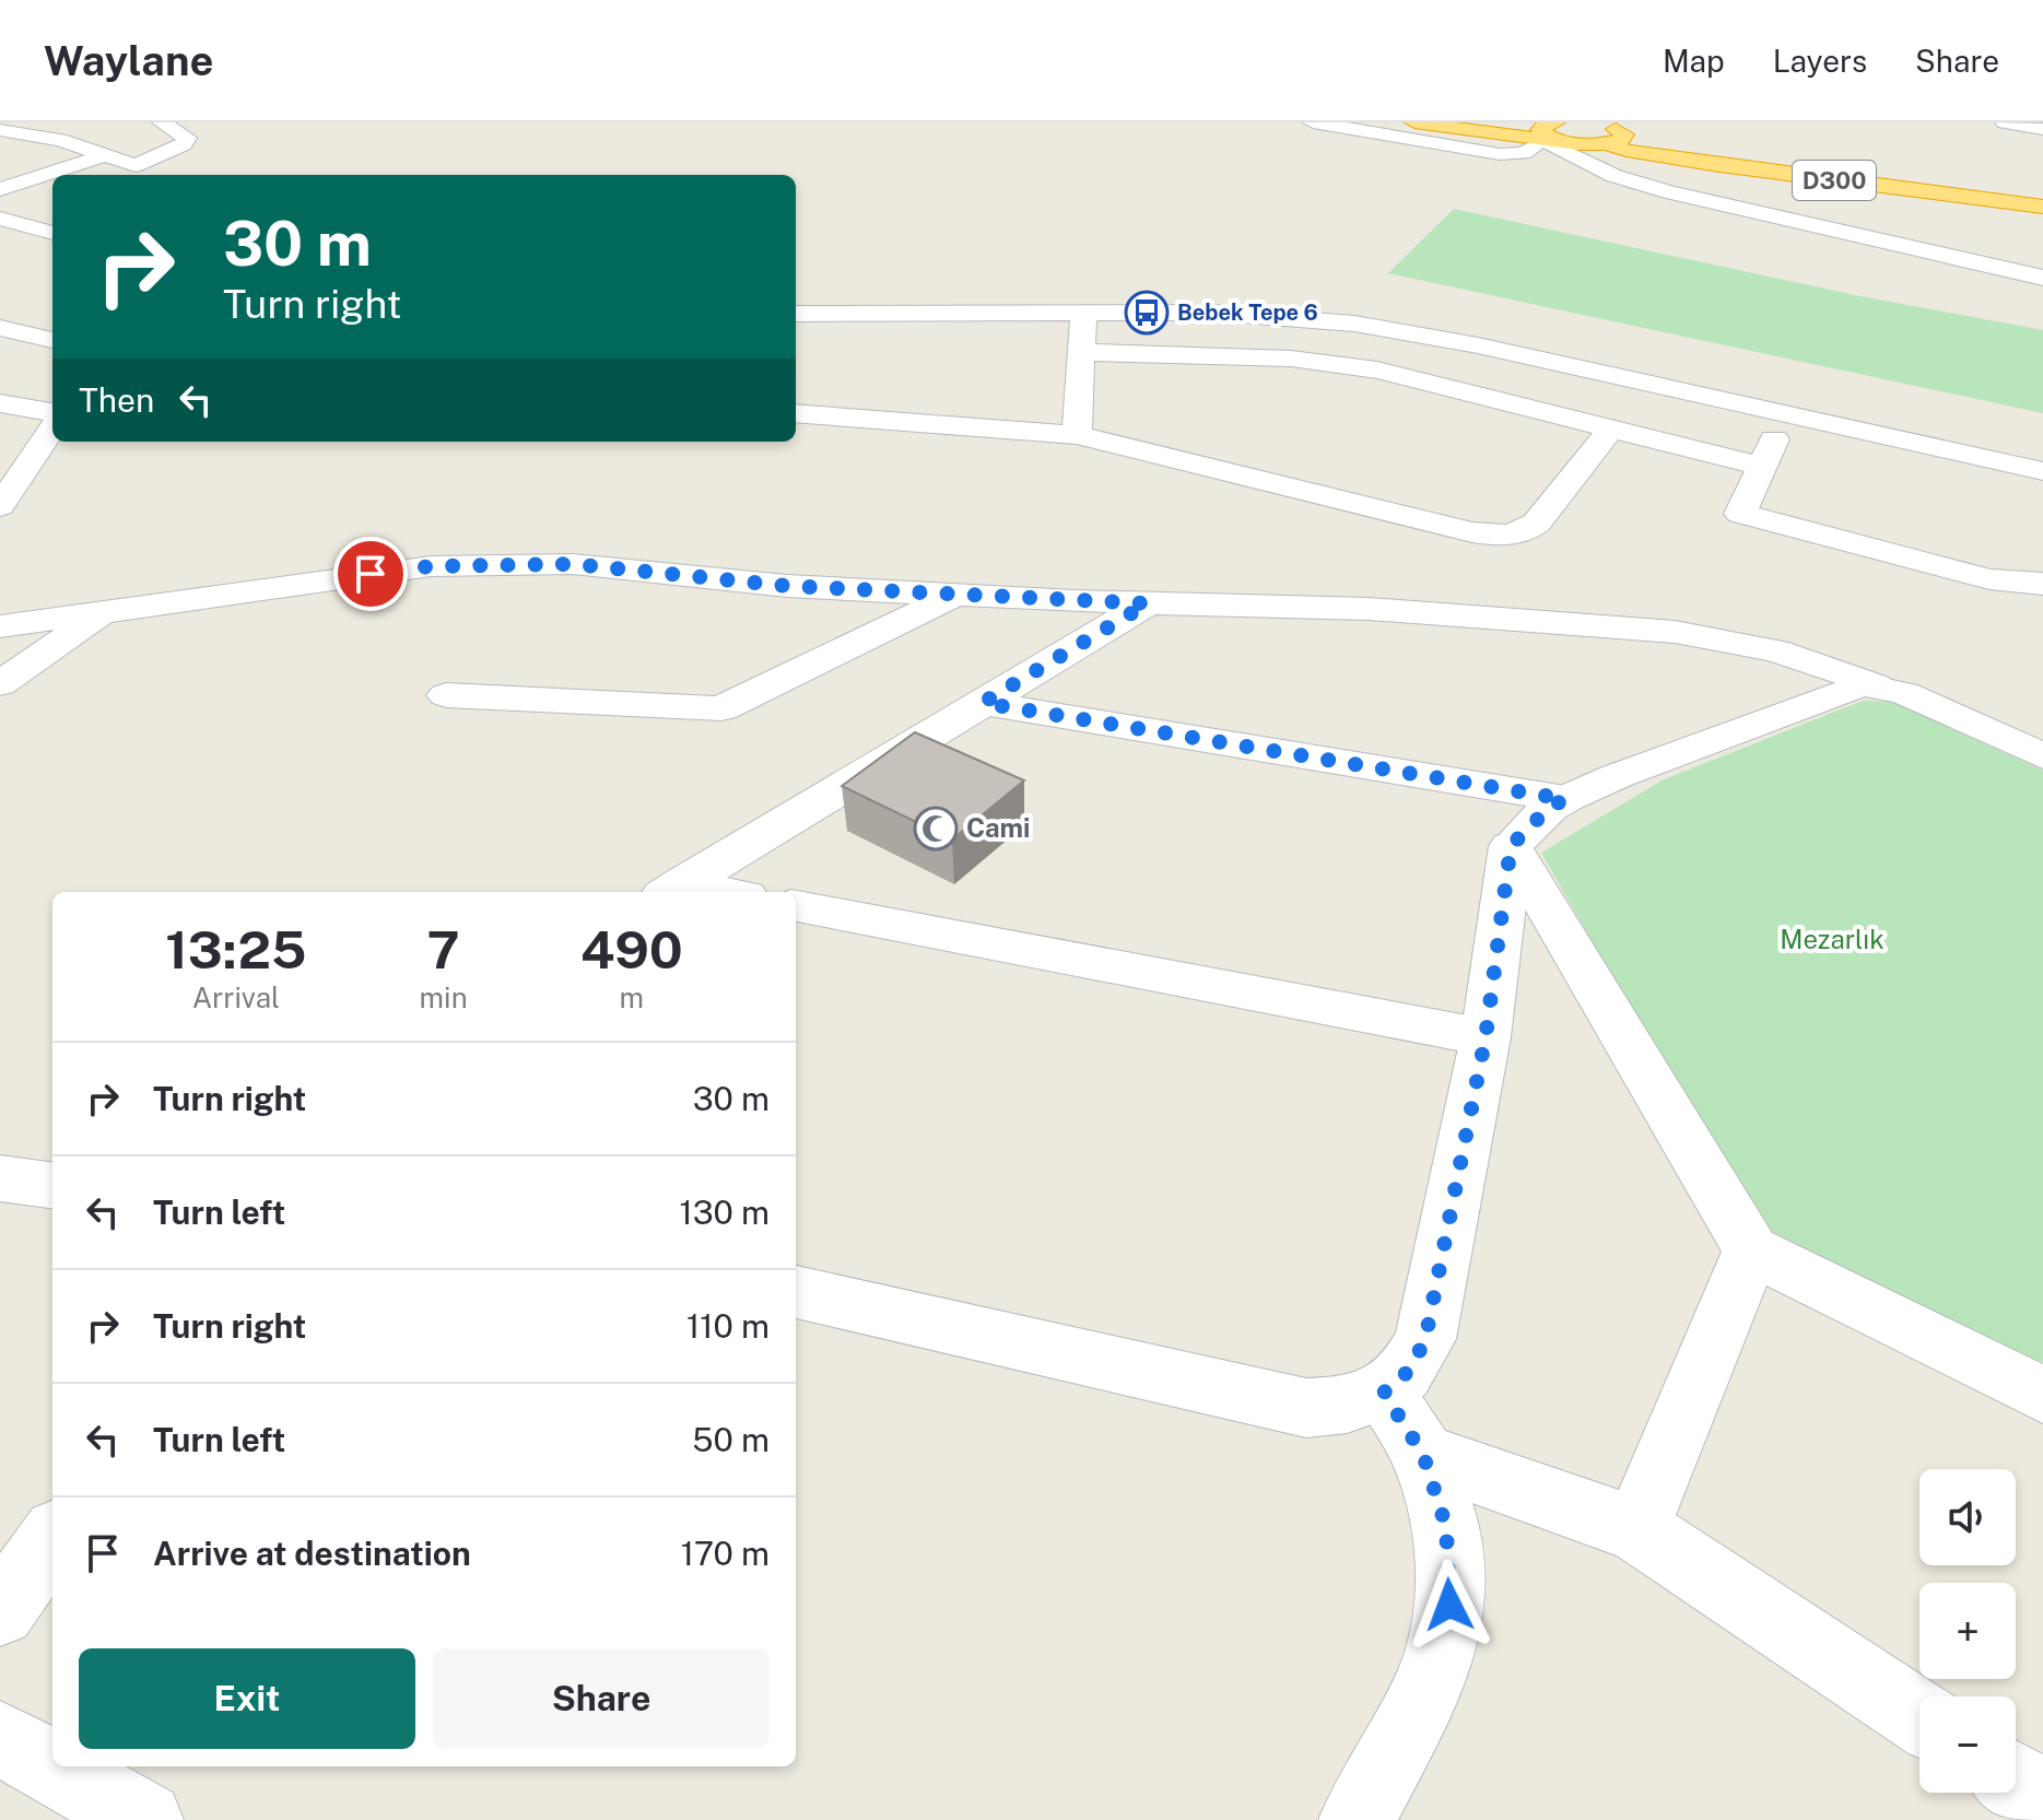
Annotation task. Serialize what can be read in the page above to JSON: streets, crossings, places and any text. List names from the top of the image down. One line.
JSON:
{"streets":{"highway":["D300"]},"parks":["Mezarlık"],"places":{"bus stop":["Bebek Tepe 6"],"mosque":["Cami"]},"page":{"header":"Waylane","nav":["Map","Layers","Share"],"turn":["30 m","Turn right"],"then":"Then","eta":["13:25","Arrival","7","min","490","m"],"list":[{"name":"Turn right","value":"30 m"},{"name":"Turn left","value":"130 m"},{"name":"Turn right","value":"110 m"},{"name":"Turn left","value":"50 m"},{"name":"Arrive at destination","value":"170 m"}],"map_buttons":["+","−"],"buttons":["Exit","Share"]}}
